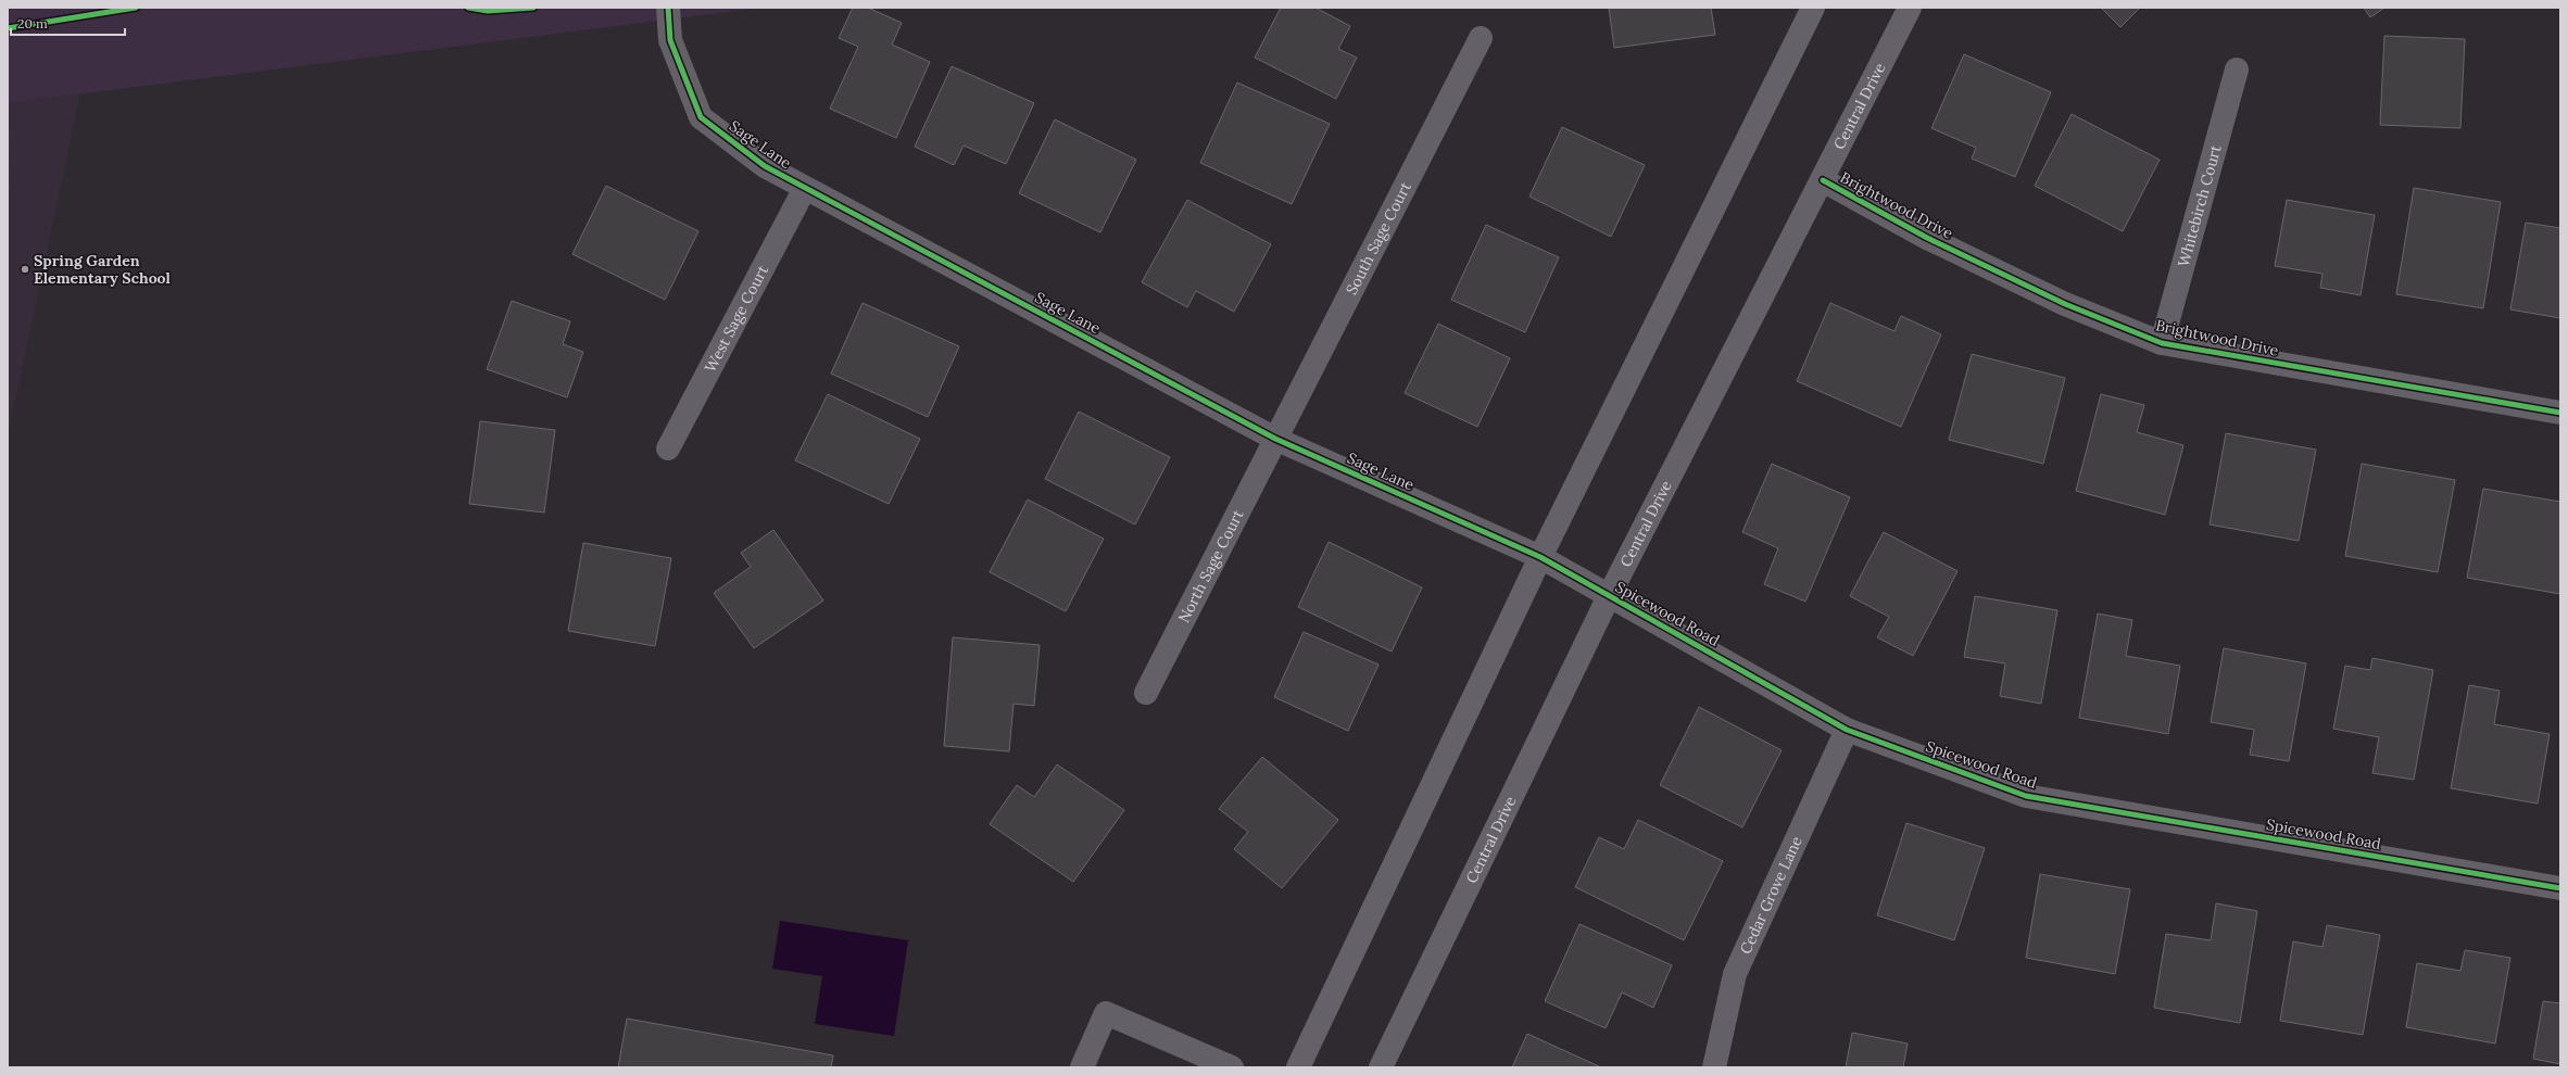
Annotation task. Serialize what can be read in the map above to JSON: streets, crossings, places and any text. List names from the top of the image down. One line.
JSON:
{"streets":{"main road":["Central Drive"],"street":["Sage Lane","Brightwood Drive","Whitebirch Court","South Sage Court","West Sage Court","North Sage Court","Spicewood Road","Cedar Grove Lane"]},"crossings":[["Central Drive","Brightwood Drive"],["Central Drive","Spicewood Road"],["Sage Lane","South Sage Court"],["Sage Lane","West Sage Court"],["Sage Lane","North Sage Court"],["Sage Lane","Spicewood Road"],["Brightwood Drive","Whitebirch Court"],["South Sage Court","North Sage Court"],["Spicewood Road","Cedar Grove Lane"]],"places":["Spring Garden Elementary School"],"scale_bar":"20 m"}
